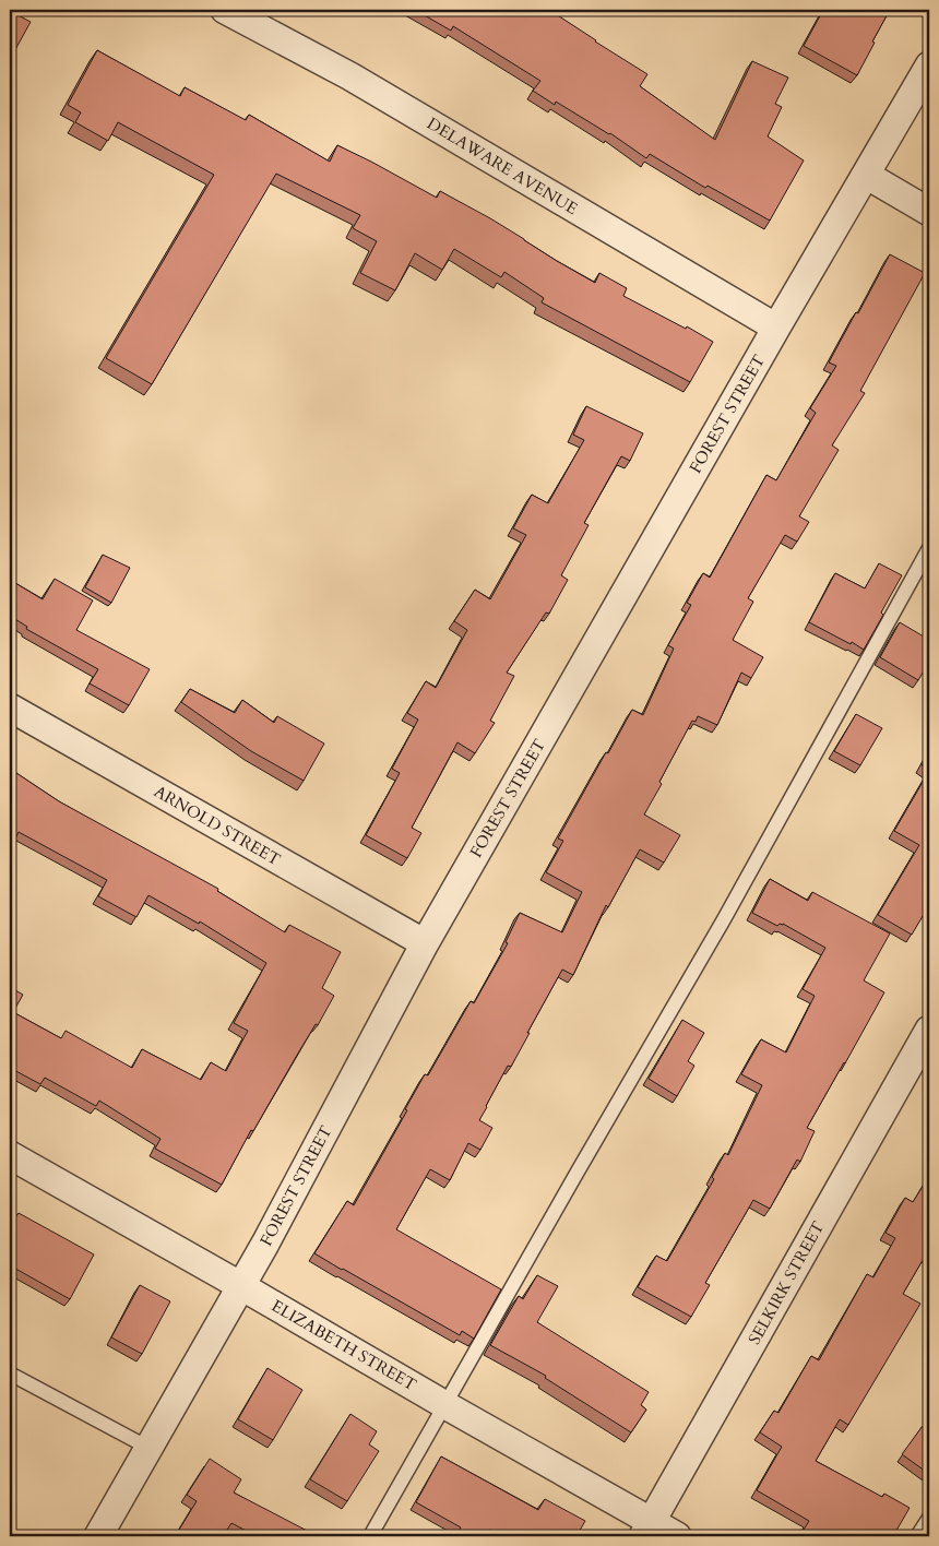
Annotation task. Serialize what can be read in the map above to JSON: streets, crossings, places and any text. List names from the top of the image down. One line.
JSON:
{"streets":{"street":["DELAWARE AVENUE","FOREST STREET","ARNOLD STREET","SELKIRK STREET","ELIZABETH STREET"]},"crossings":[["DELAWARE AVENUE","FOREST STREET"],["FOREST STREET","ARNOLD STREET"],["FOREST STREET","ELIZABETH STREET"],["SELKIRK STREET","ELIZABETH STREET"]]}
